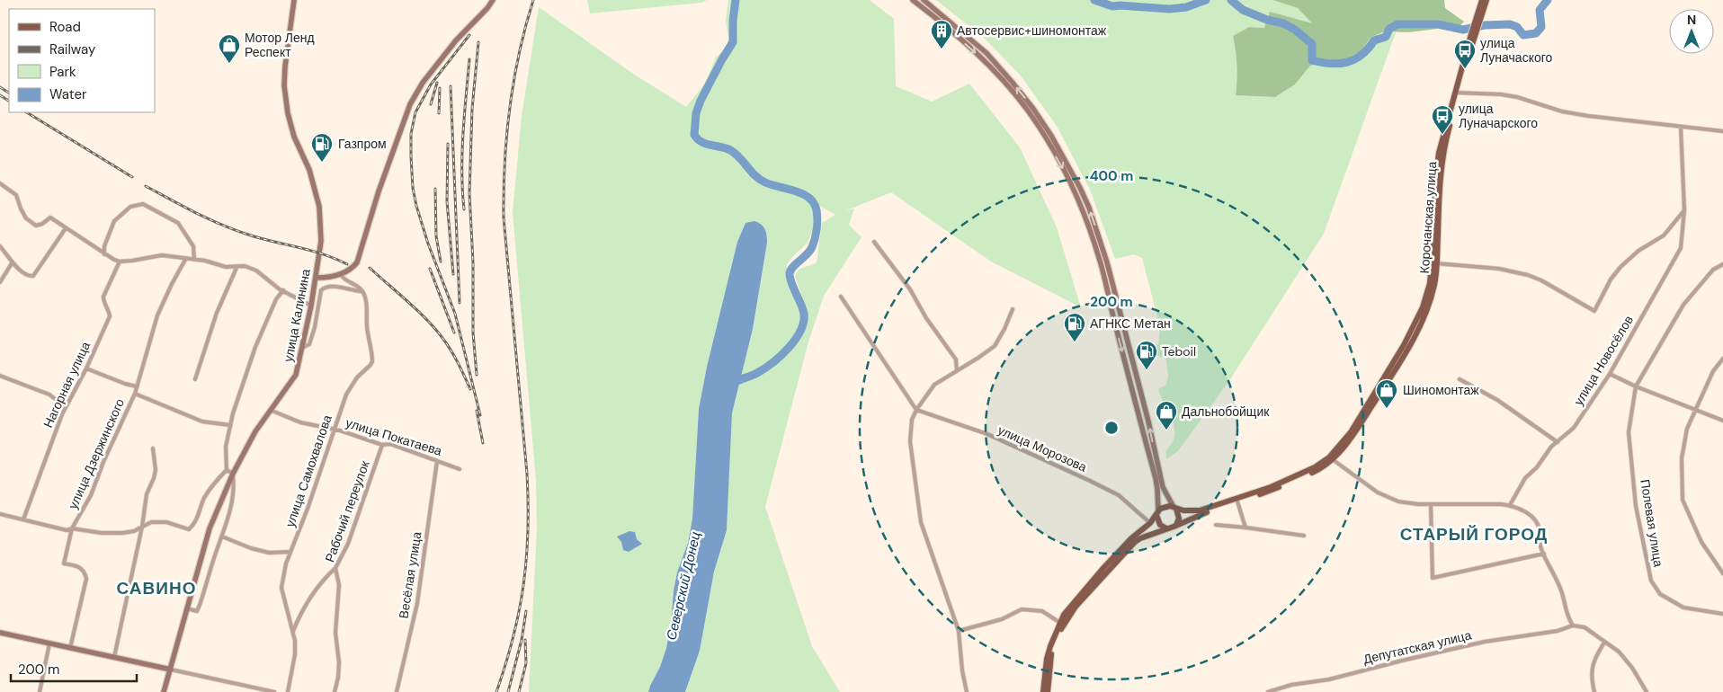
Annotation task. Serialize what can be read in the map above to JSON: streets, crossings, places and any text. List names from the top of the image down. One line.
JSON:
{"streets":{"main road":["Корочанская улица","улица Калинина"],"street":["улица Новосёлов","Нагорная улица","улица Покатаева","улица Морозова","улица Дзержинского","улица Самохвалова","Рабочий переулок","Полевая улица","Весёлая улица","Депутатская улица"]},"crossings":[["улица Калинина","улица Покатаева"],["улица Покатаева","улица Самохвалова"],["улица Покатаева","Рабочий переулок"],["улица Покатаева","Весёлая улица"]],"districts":["СТАРЫЙ ГОРОД","САВИНО"],"water":["Северский Донец"],"places":{"building":["Автосервис+шиномонтаж"],"shop":["Мотор Ленд Респект","Шиномонтаж","Дальнобойщик"],"bus stop":["улица Луначаского","улица Луначарского"],"fuel station":["Газпром","АГНКС Метан","Teboil"]},"legend":["Road","Railway","Park","Water"],"scale_bar":"200 m","north":"top","rings":["400 m","200 m"]}
